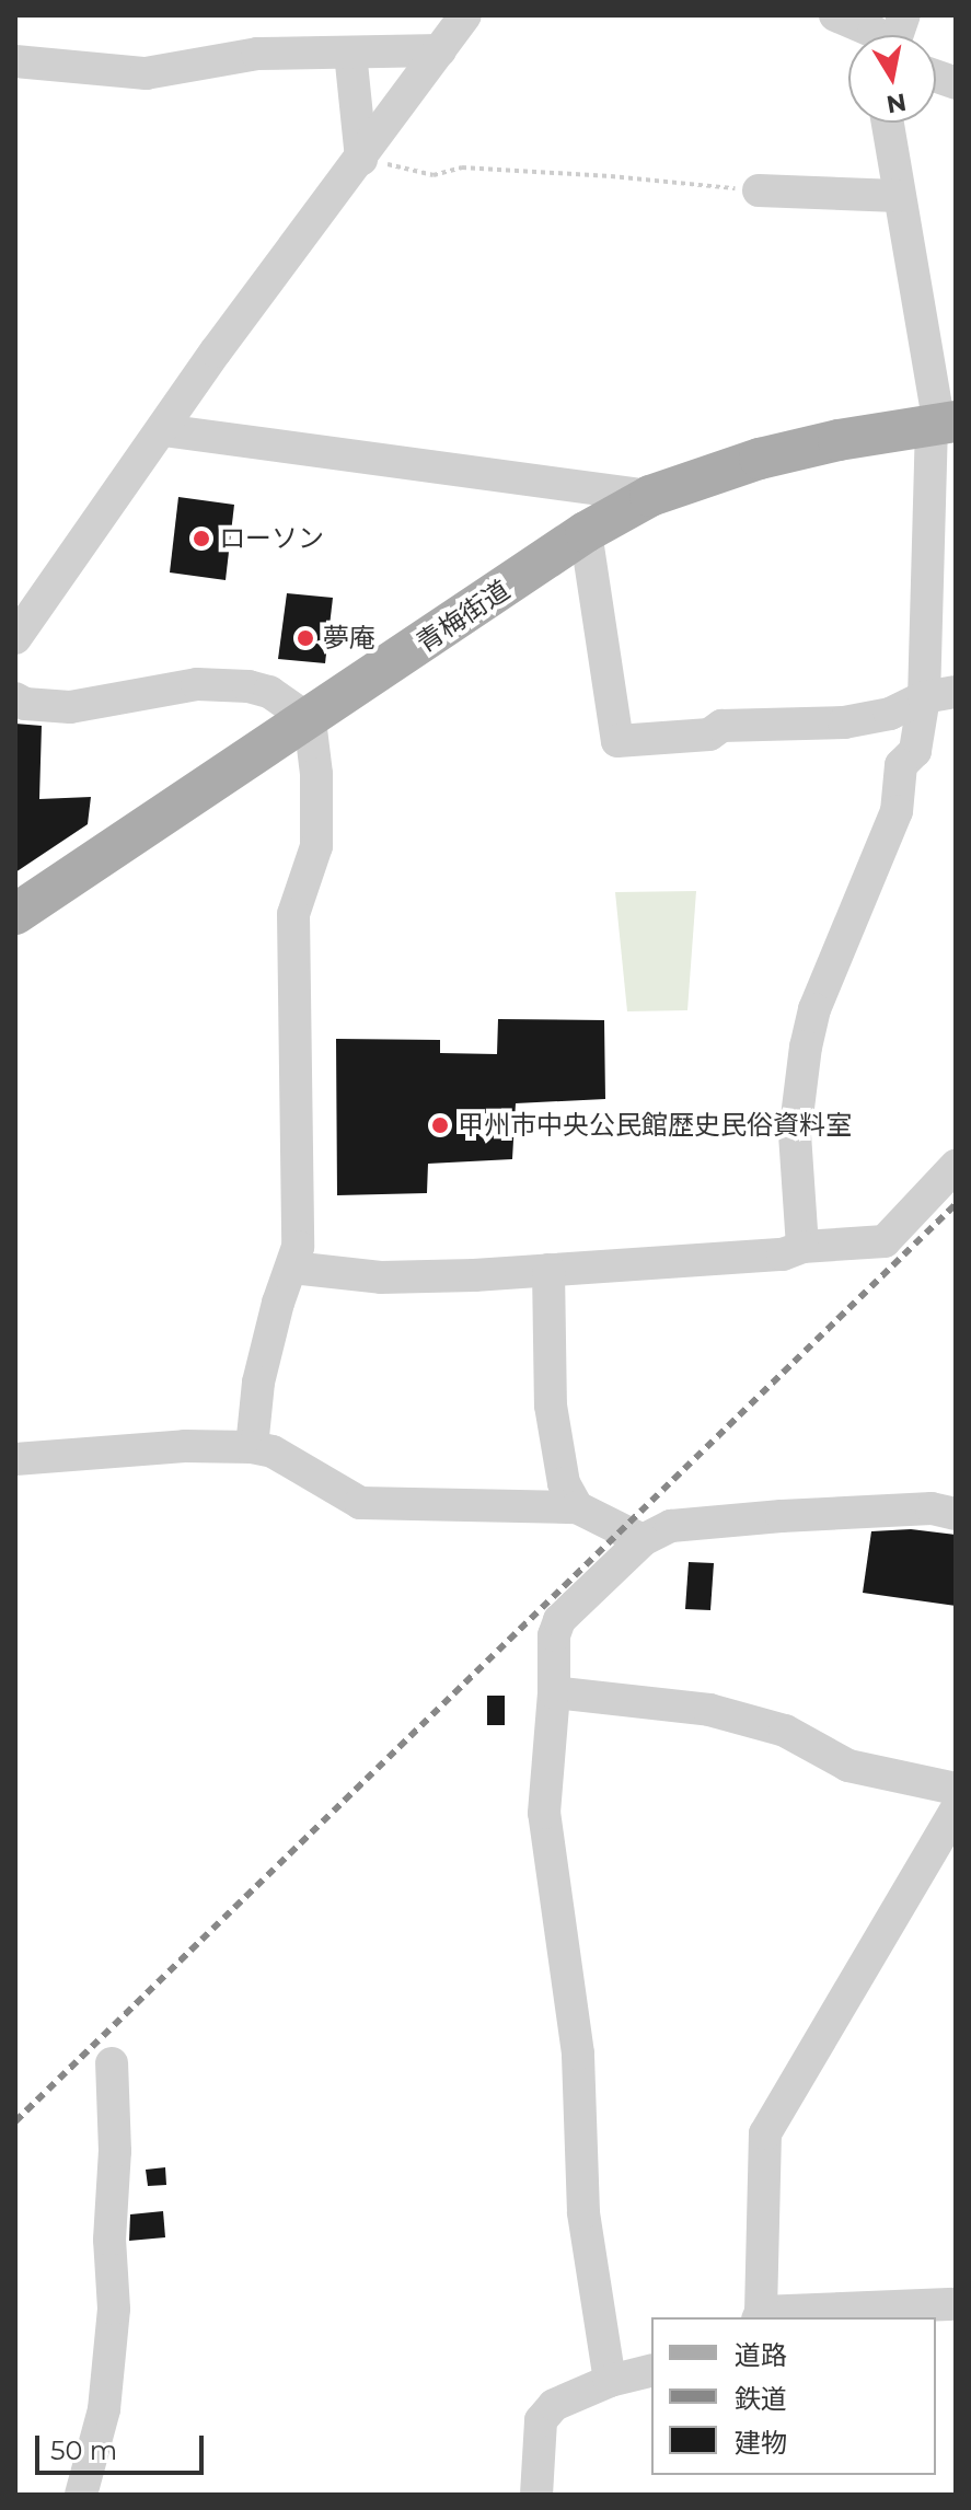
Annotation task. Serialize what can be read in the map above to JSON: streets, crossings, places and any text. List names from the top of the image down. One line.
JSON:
{"streets":{"main road":["青梅街道"]},"places":["ローソン","夢庵","甲州市中央公民館歴史民俗資料室"],"legend":["道路","鉄道","建物"],"scale_bar":"50 m","north":"bottom"}
